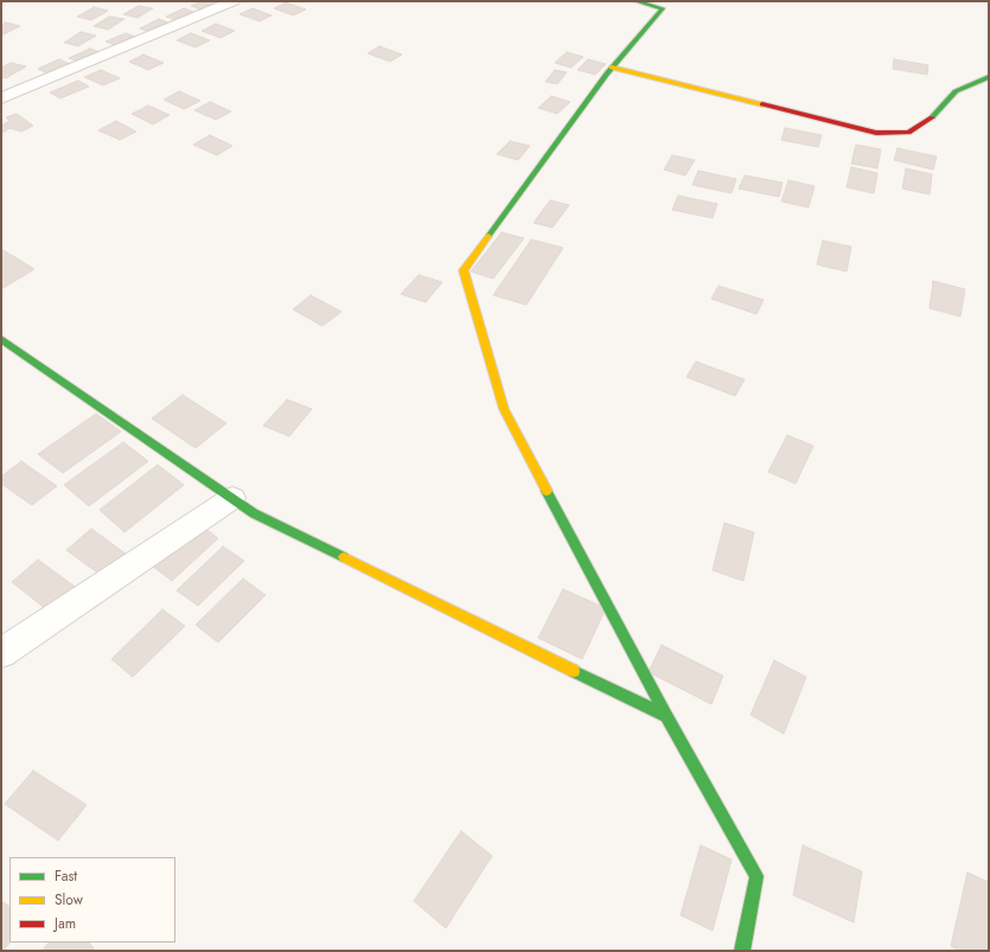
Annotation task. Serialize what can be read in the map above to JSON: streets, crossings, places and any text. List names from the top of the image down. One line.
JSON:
{"legend":["Fast","Slow","Jam"]}
